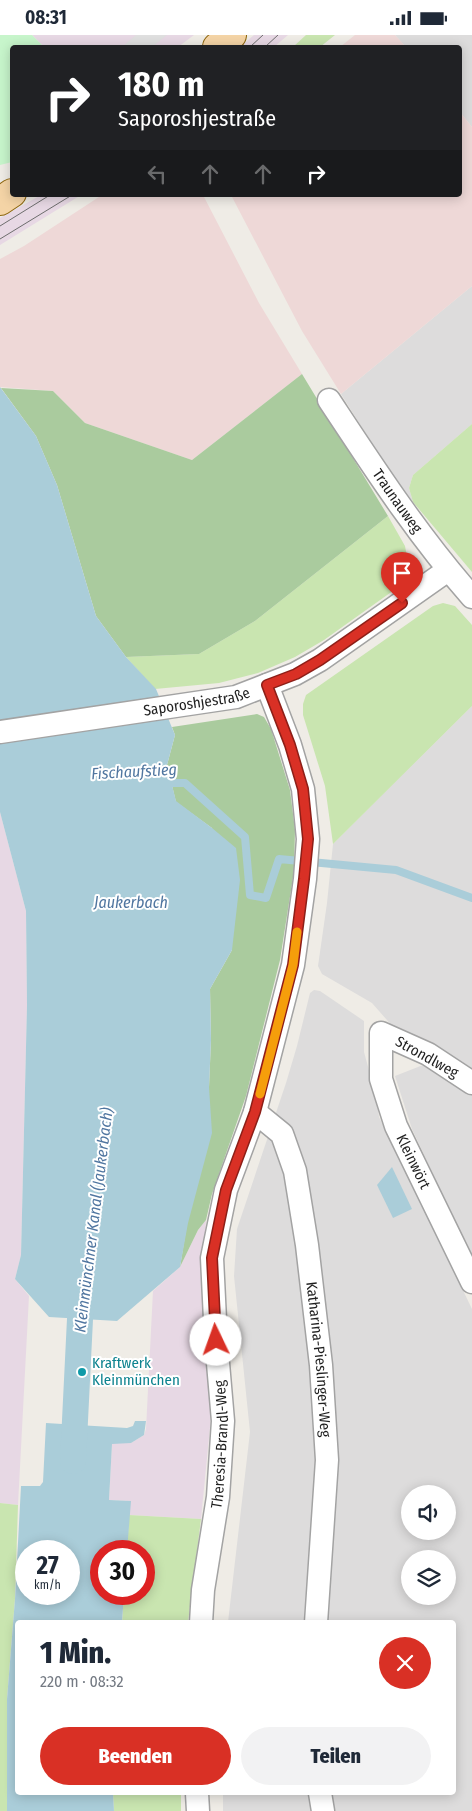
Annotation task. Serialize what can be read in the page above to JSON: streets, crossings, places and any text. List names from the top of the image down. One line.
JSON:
{"streets":{"street":["Traunauweg","Saporoshjestraße","Strondlweg","Kleinwört","Katharina-Pieslinger-Weg","Theresia-Brandl-Weg"]},"crossings":[["Traunauweg","Saporoshjestraße"],["Saporoshjestraße","Theresia-Brandl-Weg"],["Strondlweg","Kleinwört"],["Katharina-Pieslinger-Weg","Theresia-Brandl-Weg"]],"water":["Fischaufstieg","Jaukerbach","Kleinmünchner Kanal (Jaukerbach)"],"places":["Kraftwerk Kleinmünchen"],"page":{"status":"08:31","turn":["180 m","Saporoshjestraße"],"speed":"27 km/h","limit":"30","heading":["1 Min.","220 m · 08:32"],"buttons":["Beenden","Teilen"]}}
